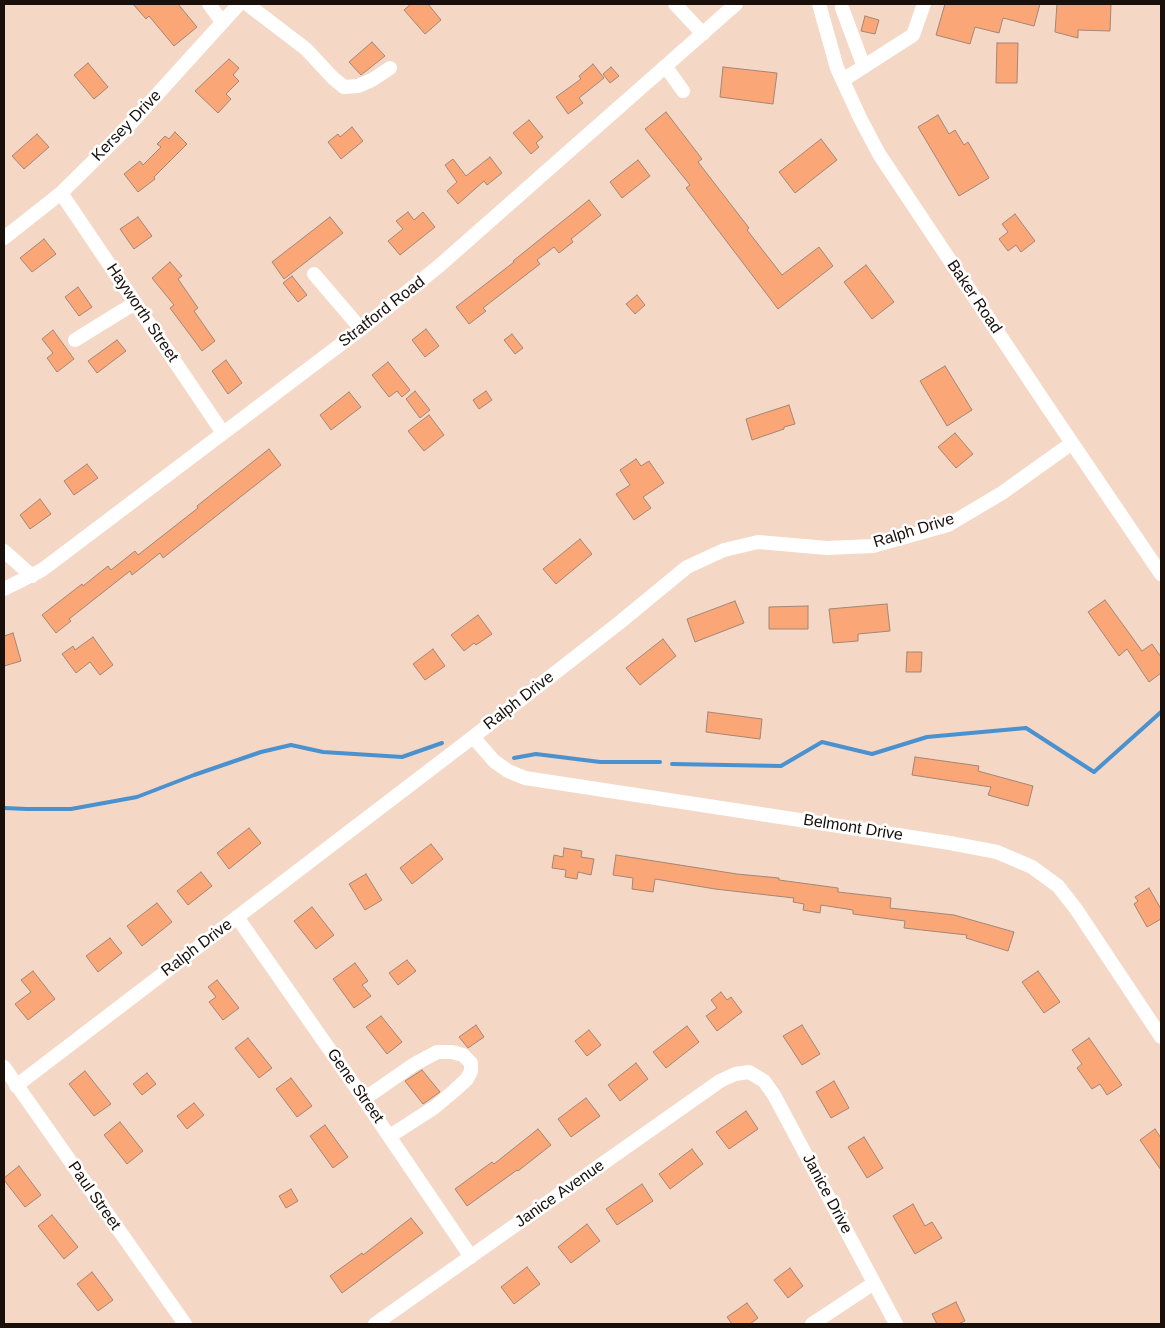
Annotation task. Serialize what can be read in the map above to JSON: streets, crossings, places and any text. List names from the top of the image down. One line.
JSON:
{"streets":{"street":["Kersey Drive","Baker Road","Stratford Road","Hayworth Street","Ralph Drive","Belmont Drive","Gene Street","Janice Avenue","Janice Drive","Paul Street"]},"crossings":[["Kersey Drive","Hayworth Street"],["Baker Road","Ralph Drive"],["Stratford Road","Hayworth Street"],["Ralph Drive","Belmont Drive"],["Ralph Drive","Gene Street"],["Ralph Drive","Paul Street"],["Gene Street","Janice Avenue"],["Janice Avenue","Janice Drive"]]}
